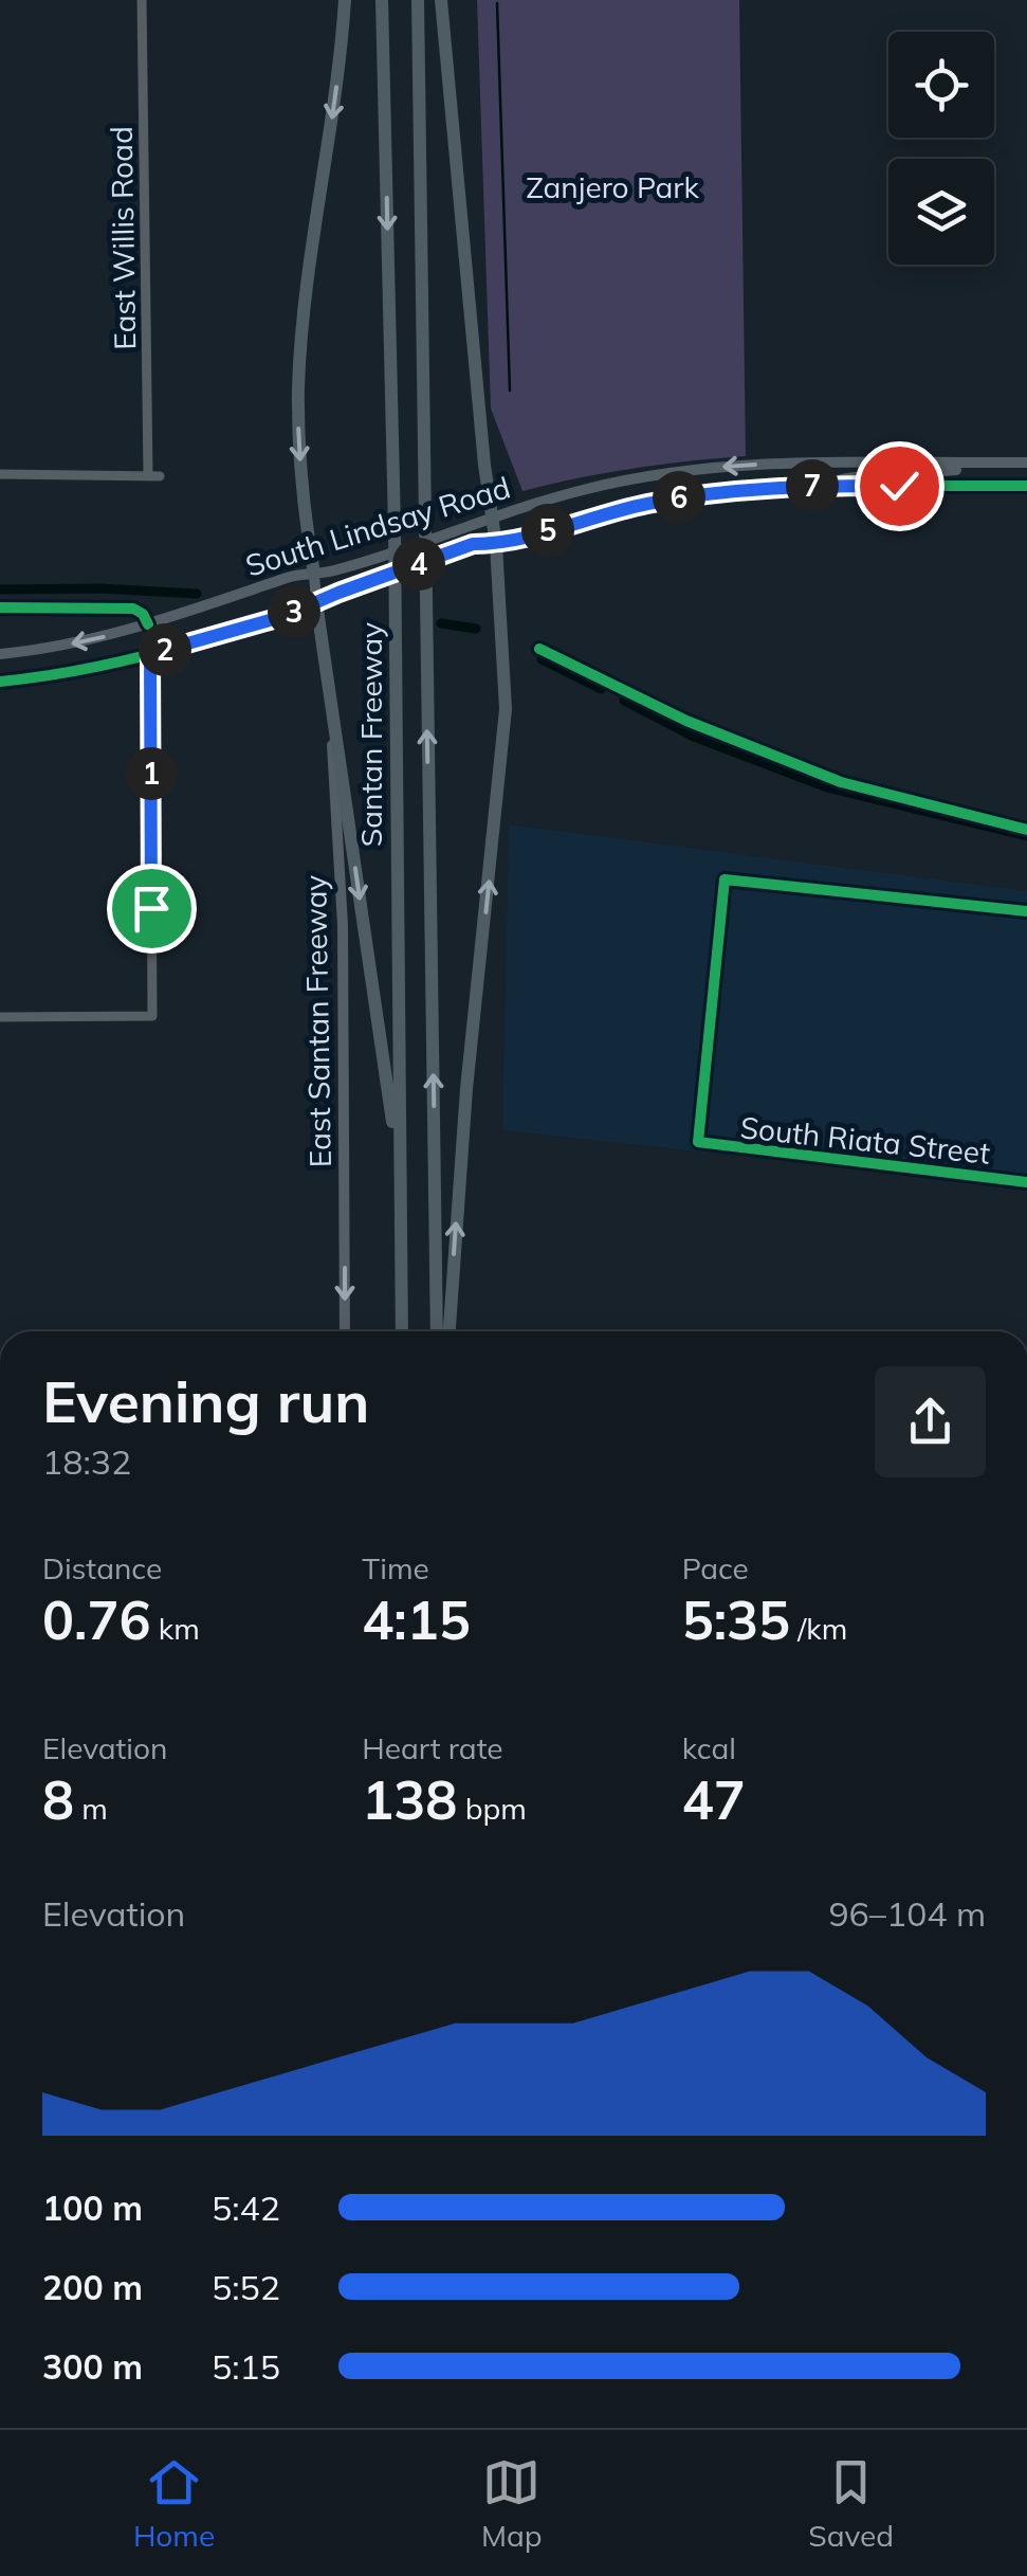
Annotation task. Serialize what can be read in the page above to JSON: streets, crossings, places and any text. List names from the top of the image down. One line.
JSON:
{"streets":{"highway":["Santan Freeway"],"main road":["South Lindsay Road","East Santan Freeway"],"street":["East Willis Road","South Riata Street"]},"one_way":["East Santan Freeway"],"parks":["Zanjero Park"],"page":{"pins":["7","6","5","4","3","2","1"],"heading":["Evening run","18:32"],"stats":[["Distance","0.76 km"],["Time","4:15"],["Pace","5:35 /km"],["Elevation","8 m"],["Heart rate","138 bpm"],["kcal","47"]],"chart":["Elevation","96–104 m"],"list":[{"name":"100 m","note":"5:42"},{"name":"200 m","note":"5:52"},{"name":"300 m","note":"5:15"}],"tabs":["Home","Map","Saved"]}}
